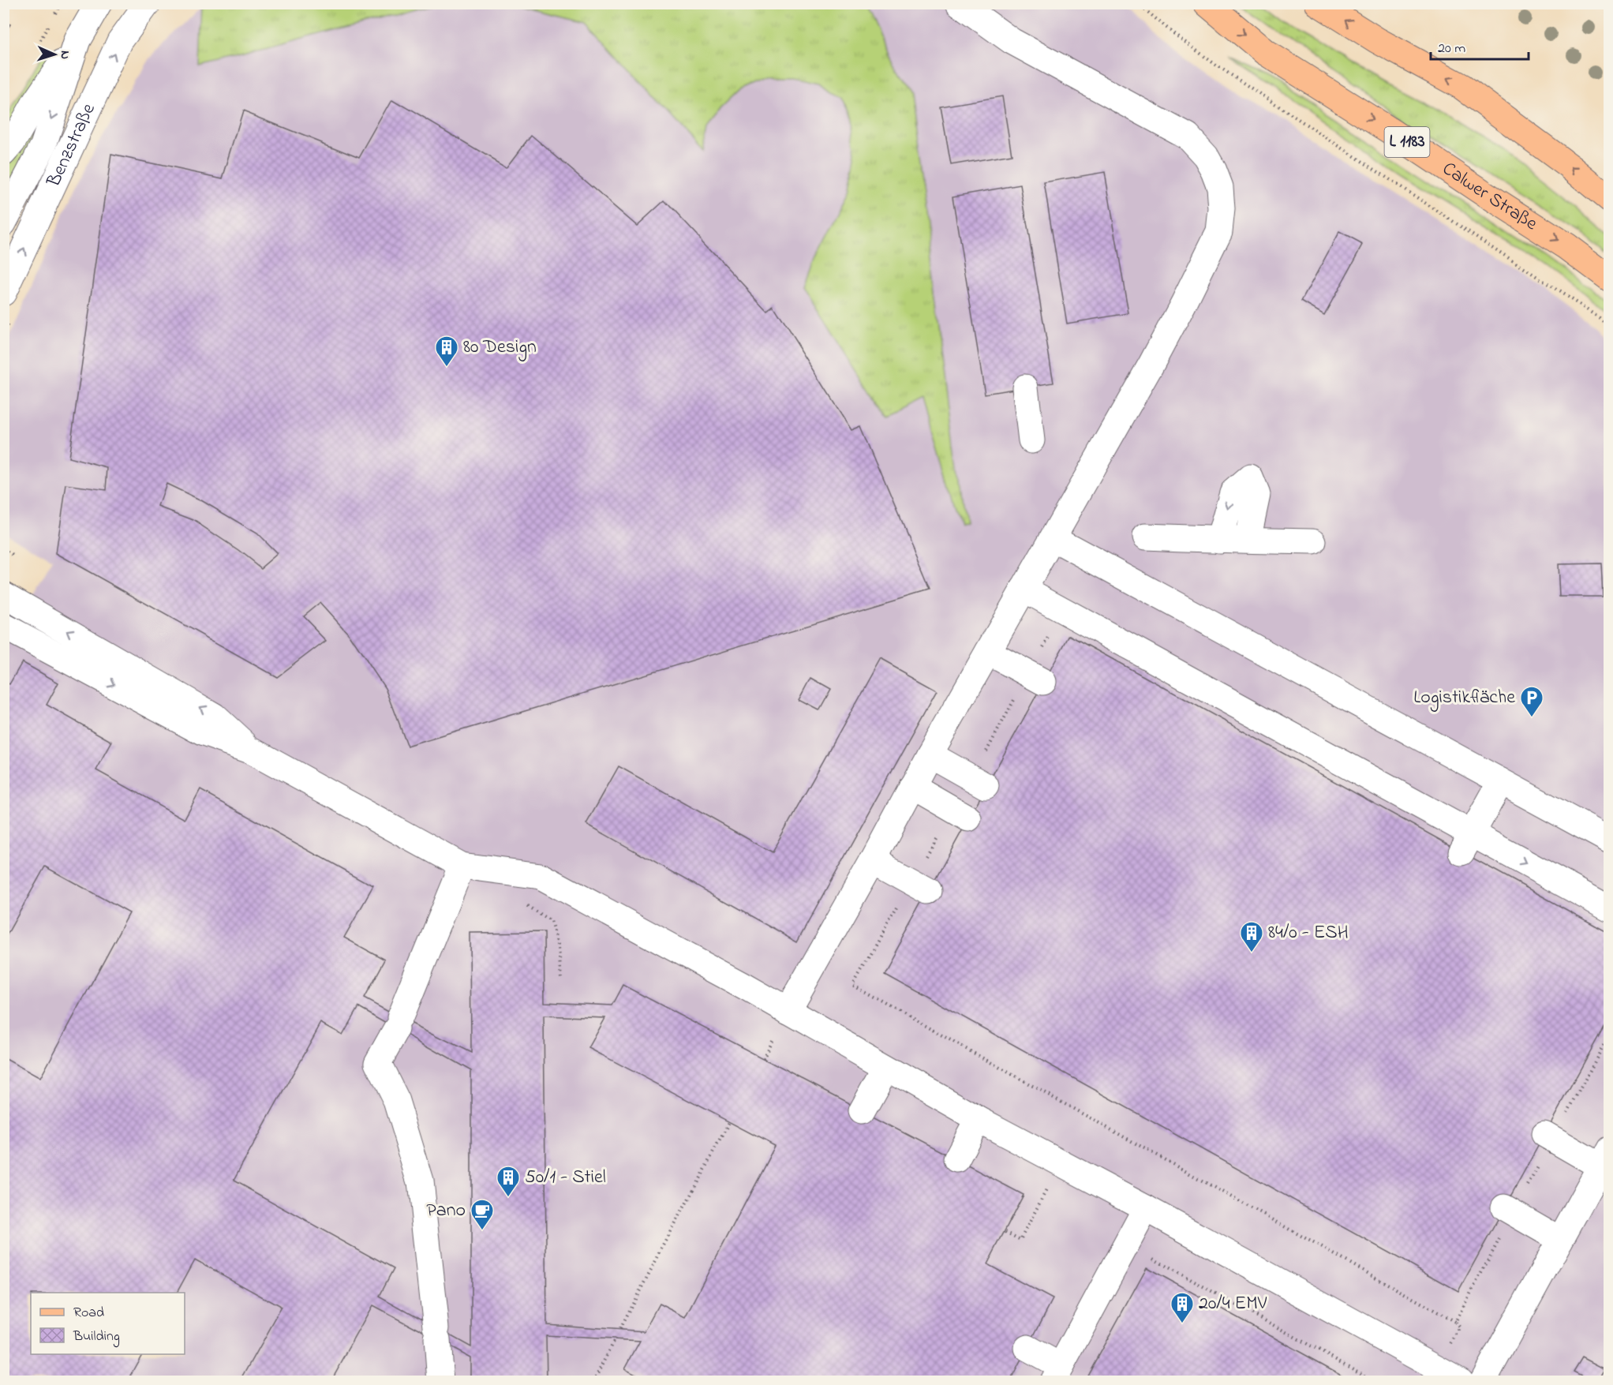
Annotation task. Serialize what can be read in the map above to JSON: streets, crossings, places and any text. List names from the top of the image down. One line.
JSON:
{"streets":{"main road":["L 1183","Calwer Straße"],"street":["Benzstraße"]},"places":{"building":["80 Design","84/0 - ESH","50/1 - Stiel","20/4 EMV"],"parking":["Logistikfläche"],"cafe":["Pano"]},"legend":["Road","Building"],"scale_bar":"20 m","north":"right"}
